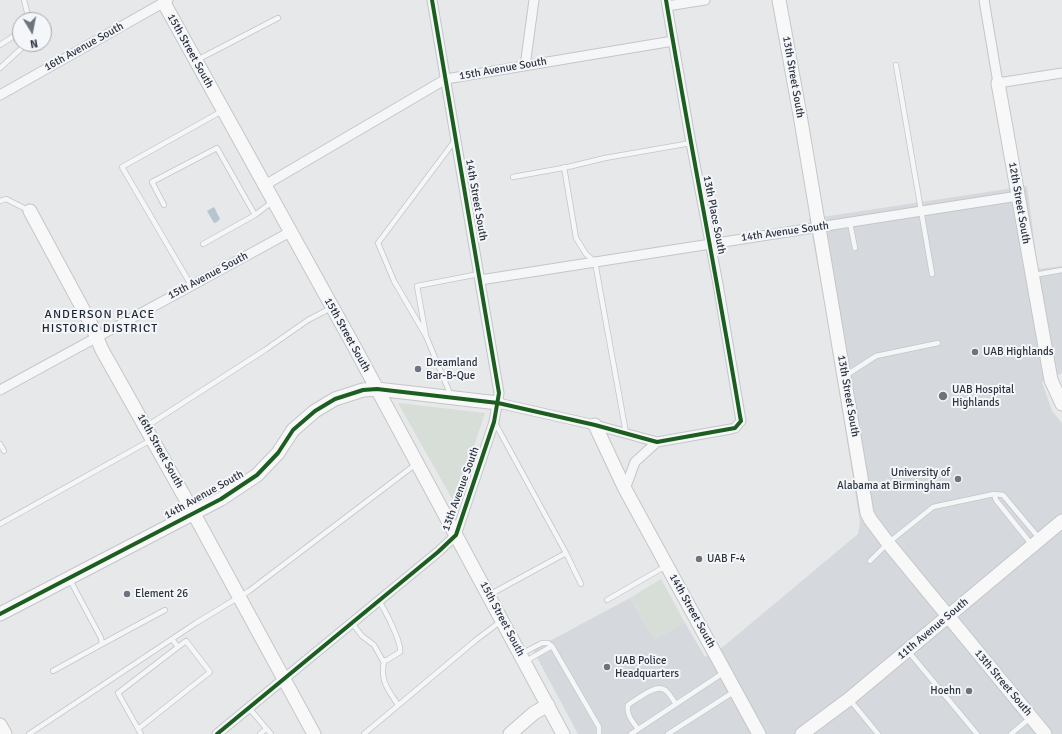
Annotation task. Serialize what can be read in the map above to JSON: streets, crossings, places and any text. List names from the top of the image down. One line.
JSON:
{"streets":{"street":["16th Avenue South","15th Street South","15th Avenue South","13th Street South","14th Street South","12th Street South","13th Place South","14th Avenue South","16th Street South","13th Avenue South","11th Avenue South"]},"crossings":[["16th Avenue South","15th Street South"],["15th Street South","15th Avenue South"],["15th Street South","14th Avenue South"],["15th Street South","13th Avenue South"],["15th Avenue South","14th Street South"],["15th Avenue South","13th Place South"],["15th Avenue South","16th Street South"],["13th Street South","14th Avenue South"],["13th Street South","11th Avenue South"],["14th Street South","14th Avenue South"],["14th Street South","13th Avenue South"],["12th Street South","14th Avenue South"],["13th Place South","14th Avenue South"],["14th Avenue South","16th Street South"],["14th Avenue South","13th Avenue South"],["16th Street South","13th Avenue South"]],"districts":["ANDERSON PLACE HISTORIC DISTRICT"],"places":["UAB Highlands","Dreamland Bar-B-Que","UAB Hospital Highlands","University of Alabama at Birmingham","UAB F-4","Element 26","UAB Police Headquarters","Hoehn"],"north":"bottom"}
